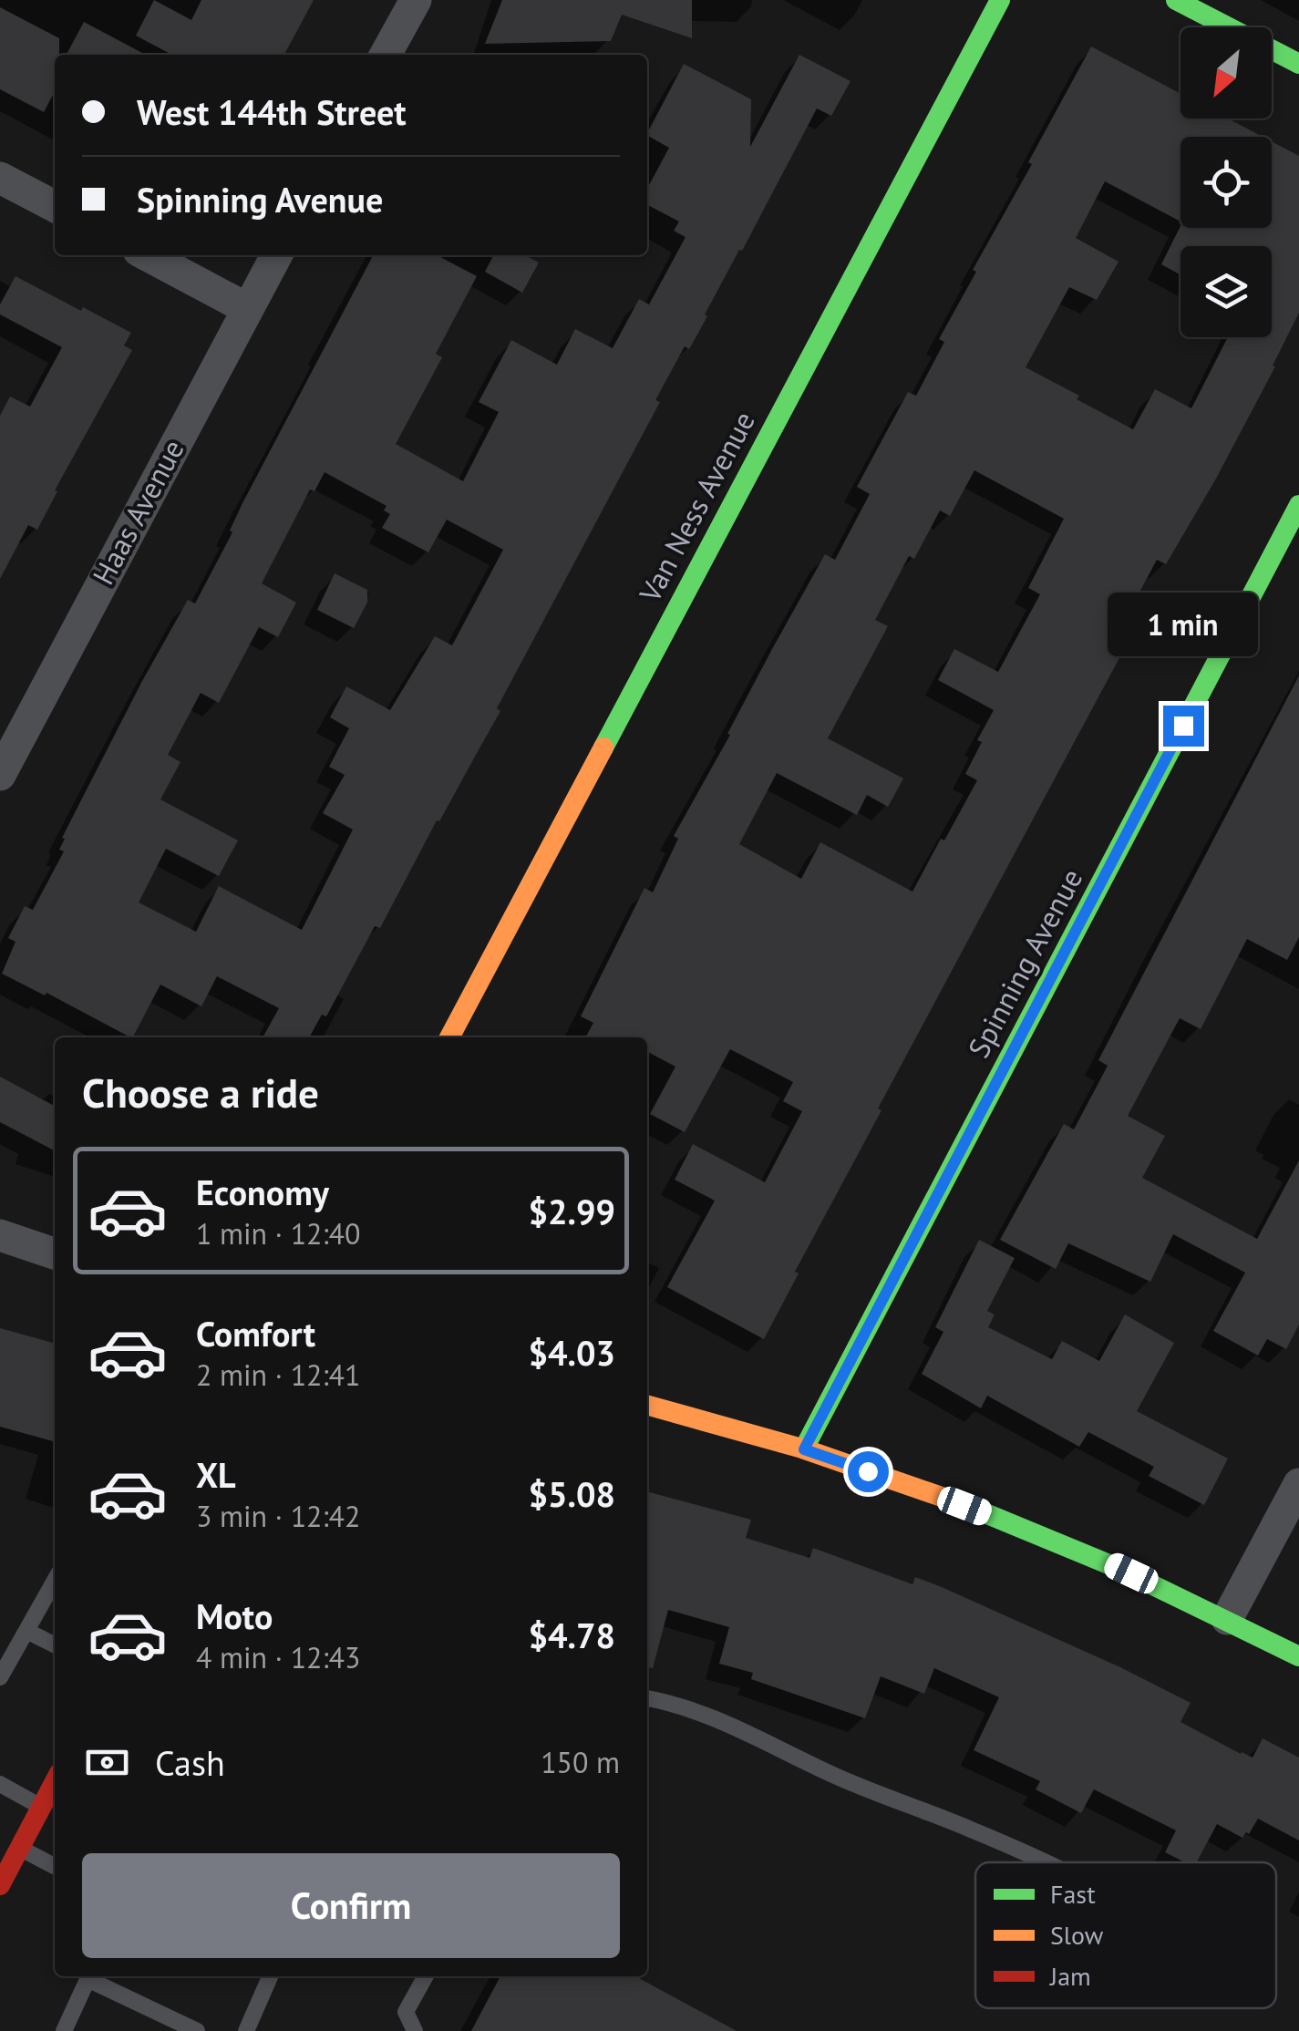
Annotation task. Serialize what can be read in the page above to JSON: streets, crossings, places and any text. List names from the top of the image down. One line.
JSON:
{"streets":{"street":["Van Ness Avenue","Haas Avenue","Spinning Avenue"]},"legend":["Fast","Slow","Jam"],"north":"bottom left","page":{"banner":["West 144th Street","Spinning Avenue"],"bubble":"1 min","heading":"Choose a ride","list":[{"name":"Economy","note":"1 min · 12:40","value":"$2.99"},{"name":"Comfort","note":"2 min · 12:41","value":"$4.03"},{"name":"XL","note":"3 min · 12:42","value":"$5.08"},{"name":"Moto","note":"4 min · 12:43","value":"$4.78"}],"pay":["Cash","150 m"],"buttons":"Confirm"}}
